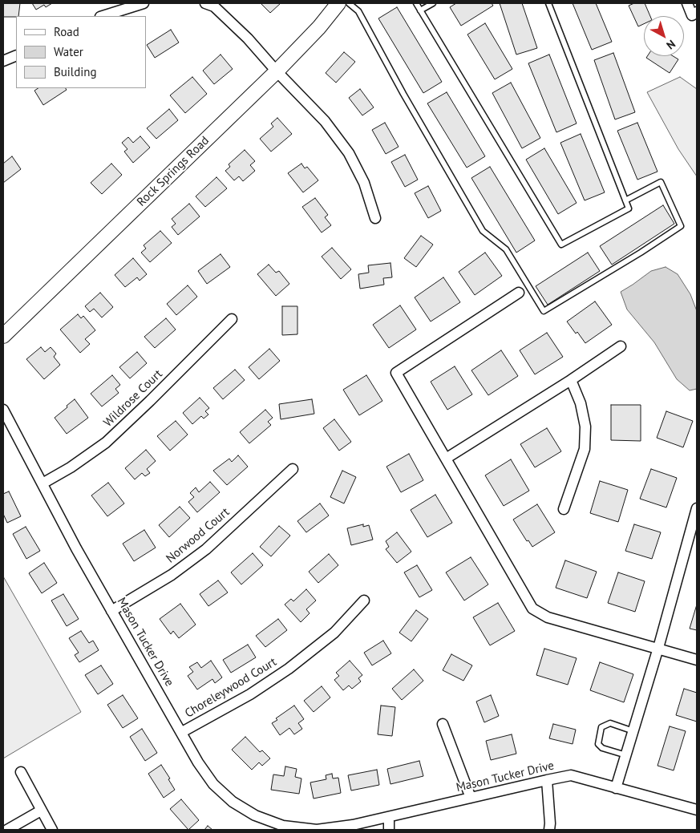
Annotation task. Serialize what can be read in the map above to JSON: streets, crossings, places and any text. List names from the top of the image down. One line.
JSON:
{"streets":{"street":["Rock Springs Road","Wildrose Court","Norwood Court","Mason Tucker Drive","Choreleywood Court"]},"crossings":[["Wildrose Court","Mason Tucker Drive"],["Norwood Court","Mason Tucker Drive"],["Mason Tucker Drive","Choreleywood Court"]],"legend":["Road","Water","Building"],"north":"bottom right"}
